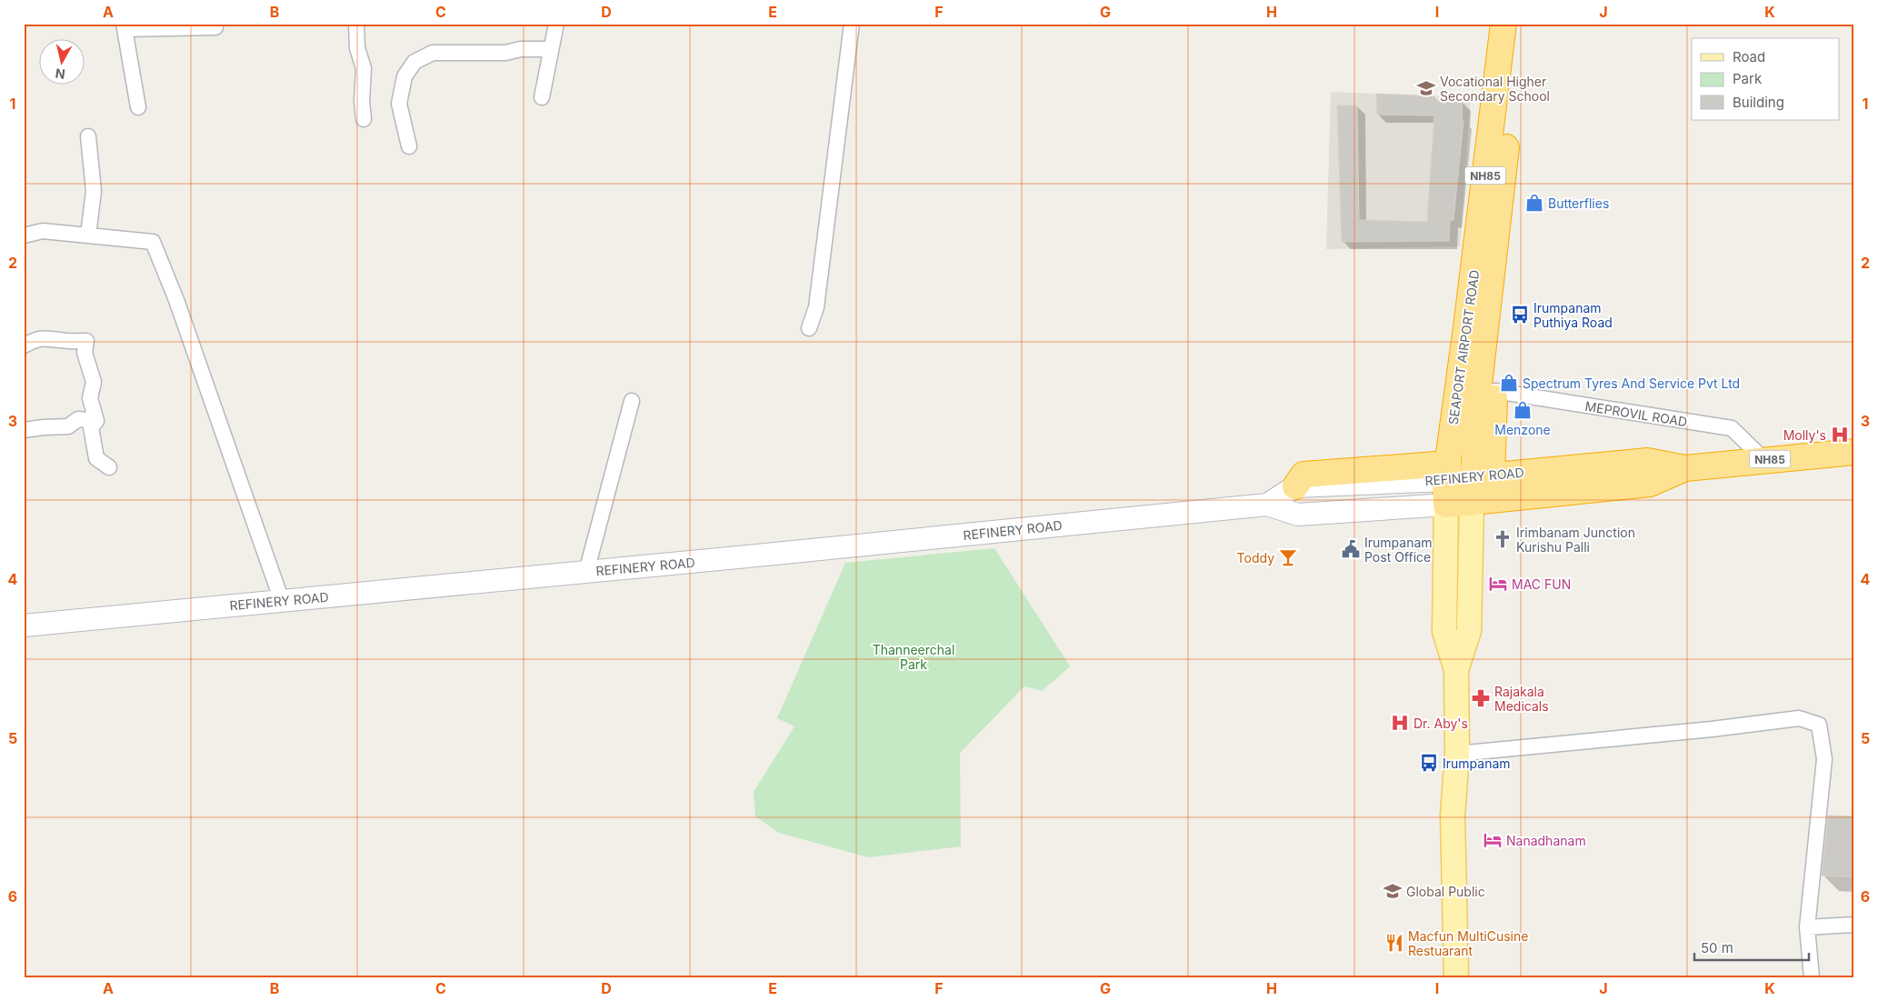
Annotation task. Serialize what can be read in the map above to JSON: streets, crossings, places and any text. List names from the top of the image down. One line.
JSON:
{"streets":{"highway":["NH85","SEAPORT AIRPORT ROAD","REFINERY ROAD"],"street":["MEPROVIL ROAD"]},"crossings":[["SEAPORT AIRPORT ROAD","REFINERY ROAD"],["MEPROVIL ROAD","REFINERY ROAD"]],"parks":["Thanneerchal Park"],"places":{"school or university":["Vocational Higher Secondary School","Global Public"],"shop":["Butterflies","Spectrum Tyres And Service Pvt Ltd","Menzone"],"bus stop":["Irumpanam Puthiya Road","Irumpanam"],"hospital":["Molly's","Dr. Aby's"],"church":["Irimbanam Junction Kurishu Palli"],"public building":["Irumpanam Post Office"],"bar":["Toddy"],"hotel":["MAC FUN","Nanadhanam"],"pharmacy":["Rajakala Medicals"],"restaurant":["Macfun MultiCusine Restuarant"]},"legend":["Road","Park","Building"],"scale_bar":"50 m","north":"bottom","grid":{"columns":["A","B","C","D","E","F","G","H","I","J","K"],"rows":["1","2","3","4","5","6"]}}
